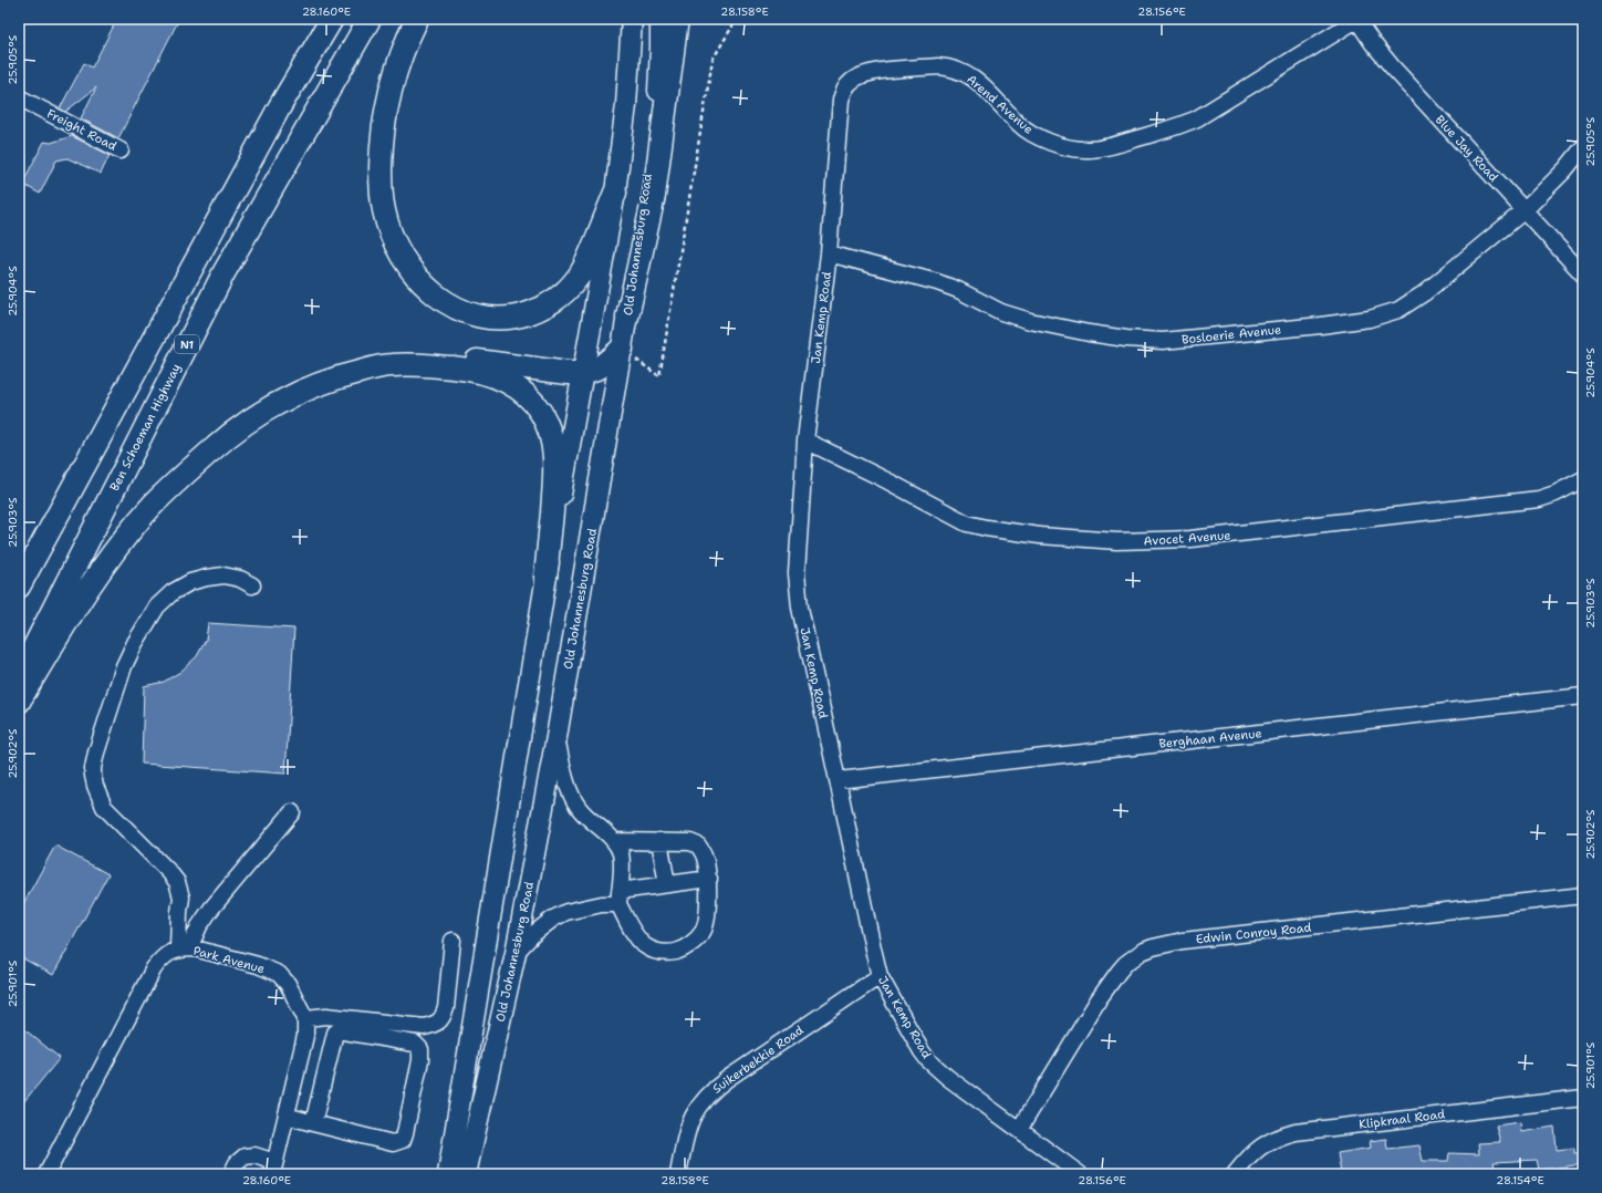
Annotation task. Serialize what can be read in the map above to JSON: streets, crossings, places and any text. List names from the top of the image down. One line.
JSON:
{"streets":{"highway":["N1","Ben Schoeman Highway"],"main road":["Old Johannesburg Road"],"street":["Arend Avenue","Freight Road","Blue Jay Road","Jan Kemp Road","Bosloerie Avenue","Avocet Avenue","Berghaan Avenue","Edwin Conroy Road","Park Avenue","Suikerbekkie Road","Klipkraal Road"]},"crossings":[["Arend Avenue","Blue Jay Road"],["Arend Avenue","Jan Kemp Road"],["Blue Jay Road","Bosloerie Avenue"],["Jan Kemp Road","Bosloerie Avenue"],["Jan Kemp Road","Avocet Avenue"],["Jan Kemp Road","Berghaan Avenue"],["Jan Kemp Road","Edwin Conroy Road"],["Jan Kemp Road","Suikerbekkie Road"]],"coordinates":["28.160°E","28.158°E","28.156°E","25.905°S","25.904°S","25.903°S","25.902°S","25.901°S","28.154°E"]}
